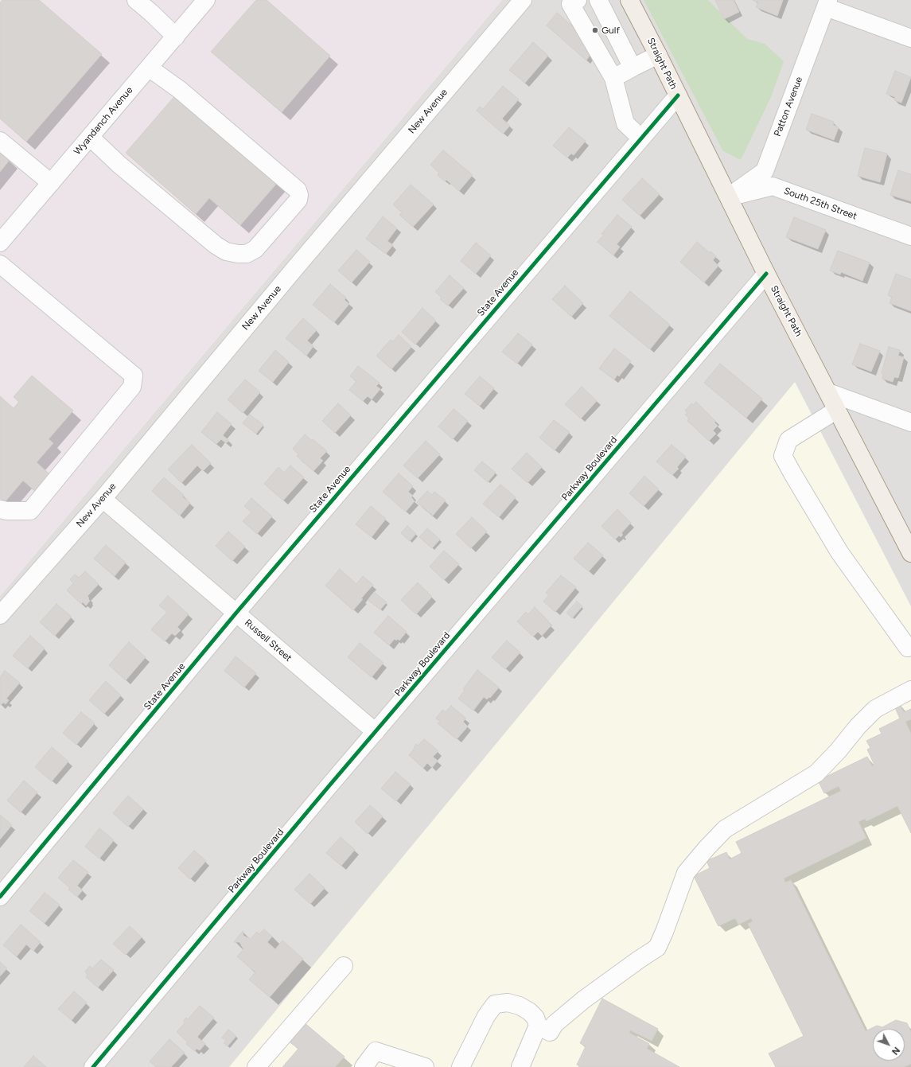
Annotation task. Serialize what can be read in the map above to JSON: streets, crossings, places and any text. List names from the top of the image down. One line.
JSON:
{"streets":{"main road":["Straight Path"],"street":["Patton Avenue","New Avenue","Wyandanch Avenue","South 25th Street","State Avenue","Parkway Boulevard","Russell Street"]},"crossings":[["Straight Path","Patton Avenue"],["Straight Path","South 25th Street"],["Straight Path","State Avenue"],["Straight Path","Parkway Boulevard"],["Patton Avenue","South 25th Street"],["New Avenue","Russell Street"],["State Avenue","Russell Street"],["Parkway Boulevard","Russell Street"]],"places":["Gulf"],"north":"bottom right"}
